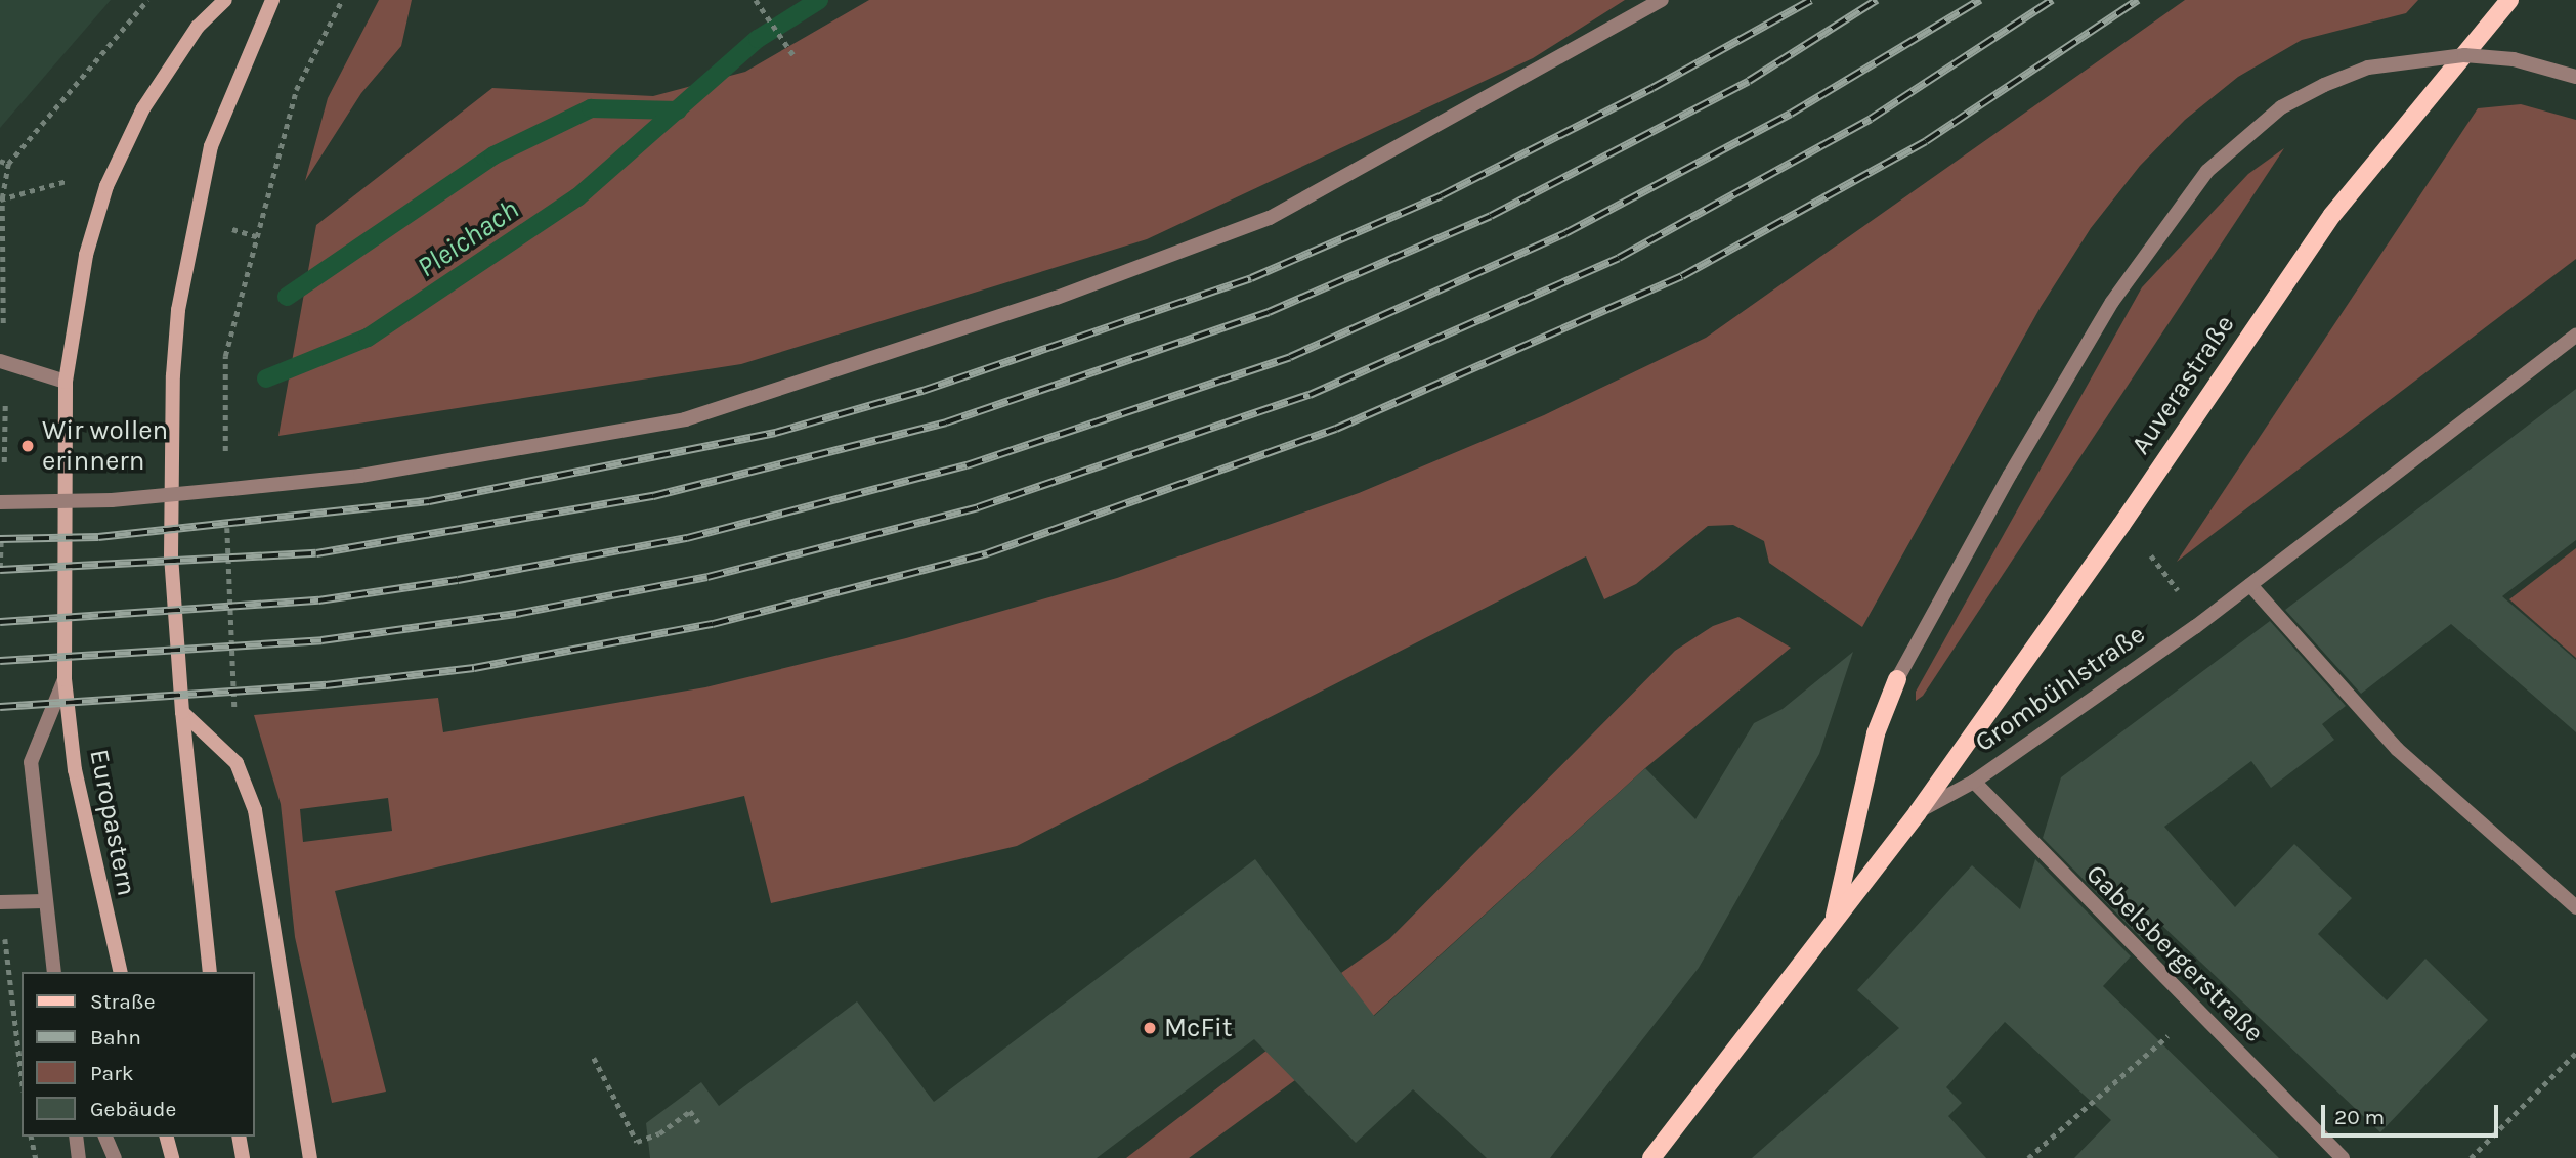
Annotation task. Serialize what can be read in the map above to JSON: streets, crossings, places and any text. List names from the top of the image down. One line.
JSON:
{"streets":{"main road":["Auverastraße","Grombühlstraße","Europastern"],"street":["Gabelsbergerstraße"]},"crossings":[["Auverastraße","Grombühlstraße"],["Grombühlstraße","Gabelsbergerstraße"]],"water":["Pleichach"],"places":["Wir wollen erinnern","McFit"],"legend":["Straße","Bahn","Park","Gebäude"],"scale_bar":"20 m"}
